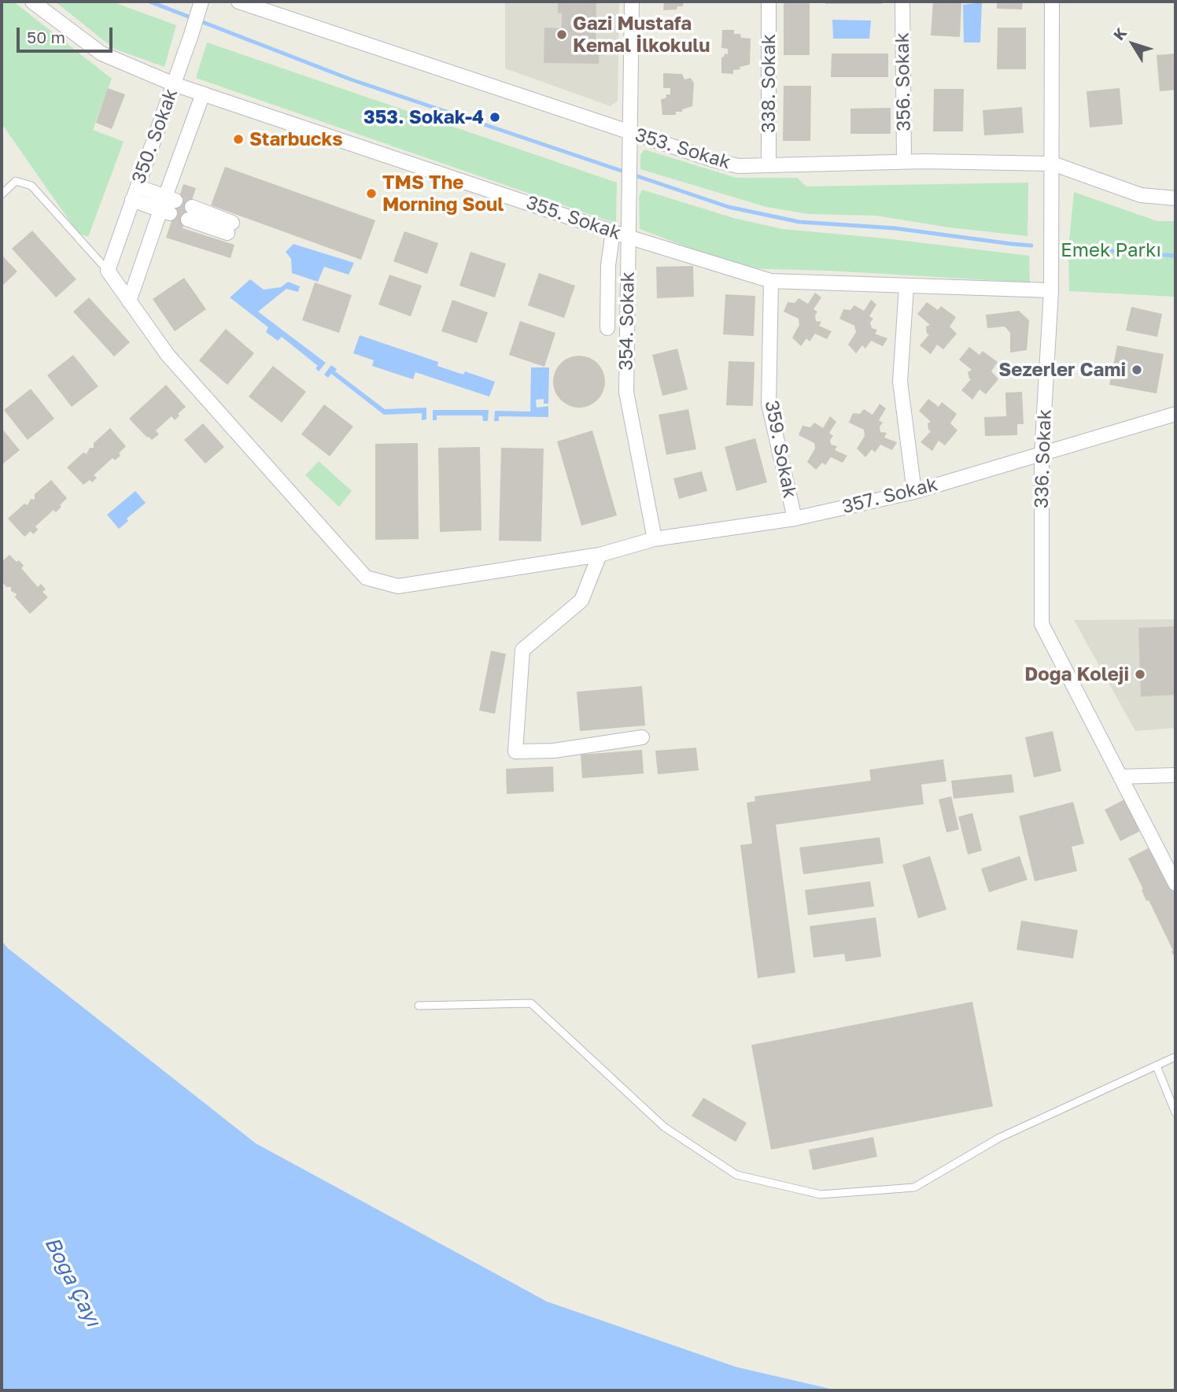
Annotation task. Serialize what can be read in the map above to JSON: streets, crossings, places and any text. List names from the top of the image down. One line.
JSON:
{"streets":{"street":["356. Sokak","338. Sokak","350. Sokak","353. Sokak","355. Sokak","354. Sokak","359. Sokak","336. Sokak","357. Sokak"]},"crossings":[["356. Sokak","353. Sokak"],["338. Sokak","353. Sokak"],["350. Sokak","355. Sokak"],["350. Sokak","357. Sokak"],["353. Sokak","354. Sokak"],["353. Sokak","336. Sokak"],["355. Sokak","354. Sokak"],["355. Sokak","359. Sokak"],["355. Sokak","336. Sokak"],["354. Sokak","357. Sokak"],["359. Sokak","357. Sokak"],["336. Sokak","357. Sokak"]],"water":["Boğa Çayı"],"parks":["Emek Parkı"],"places":["Gazi Mustafa Kemal İlkokulu","353. Sokak-4","Starbucks","TMS The Morning Soul","Sezerler Cami","Doğa Koleji"],"scale_bar":"50 m","north":"top left"}
